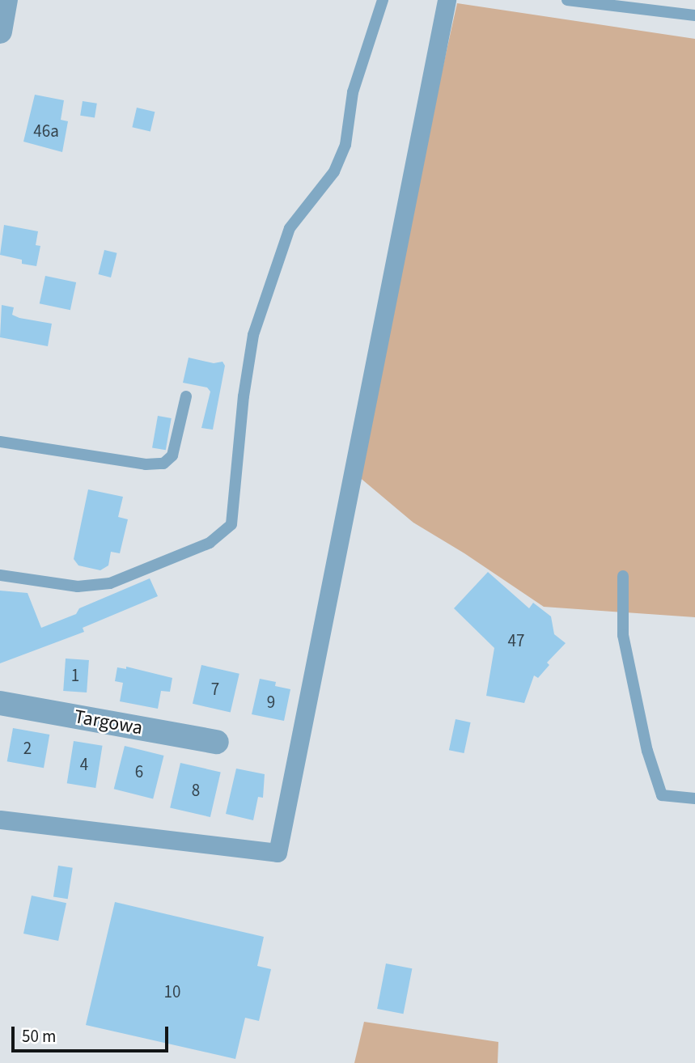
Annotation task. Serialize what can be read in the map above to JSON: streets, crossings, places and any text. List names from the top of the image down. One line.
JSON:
{"streets":{"street":["Targowa"]},"house_numbers":["46a","47","1","7","9","2","4","6","8","10"],"scale_bar":"50 m"}
